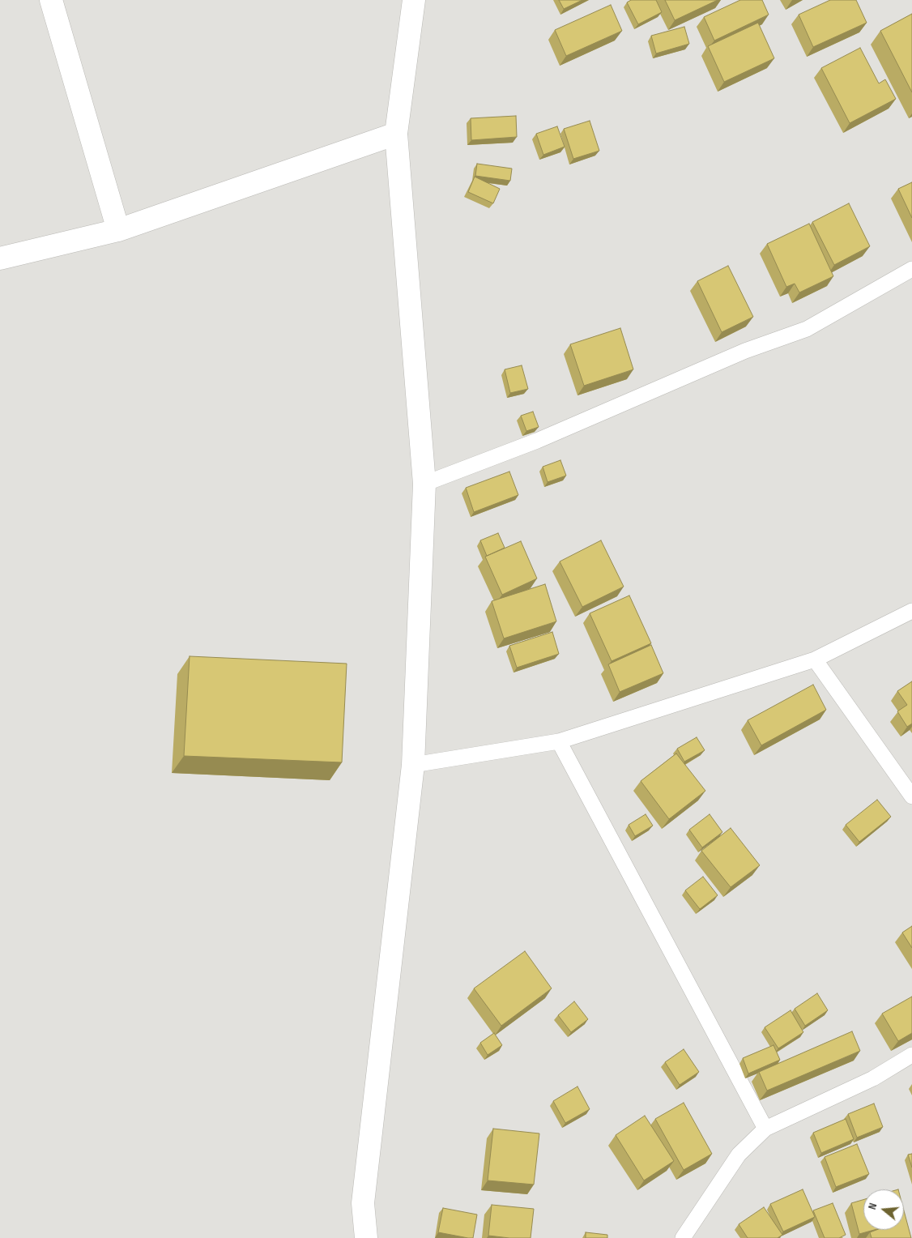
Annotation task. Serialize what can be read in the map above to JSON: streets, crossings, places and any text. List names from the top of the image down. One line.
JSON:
{"north":"left"}
